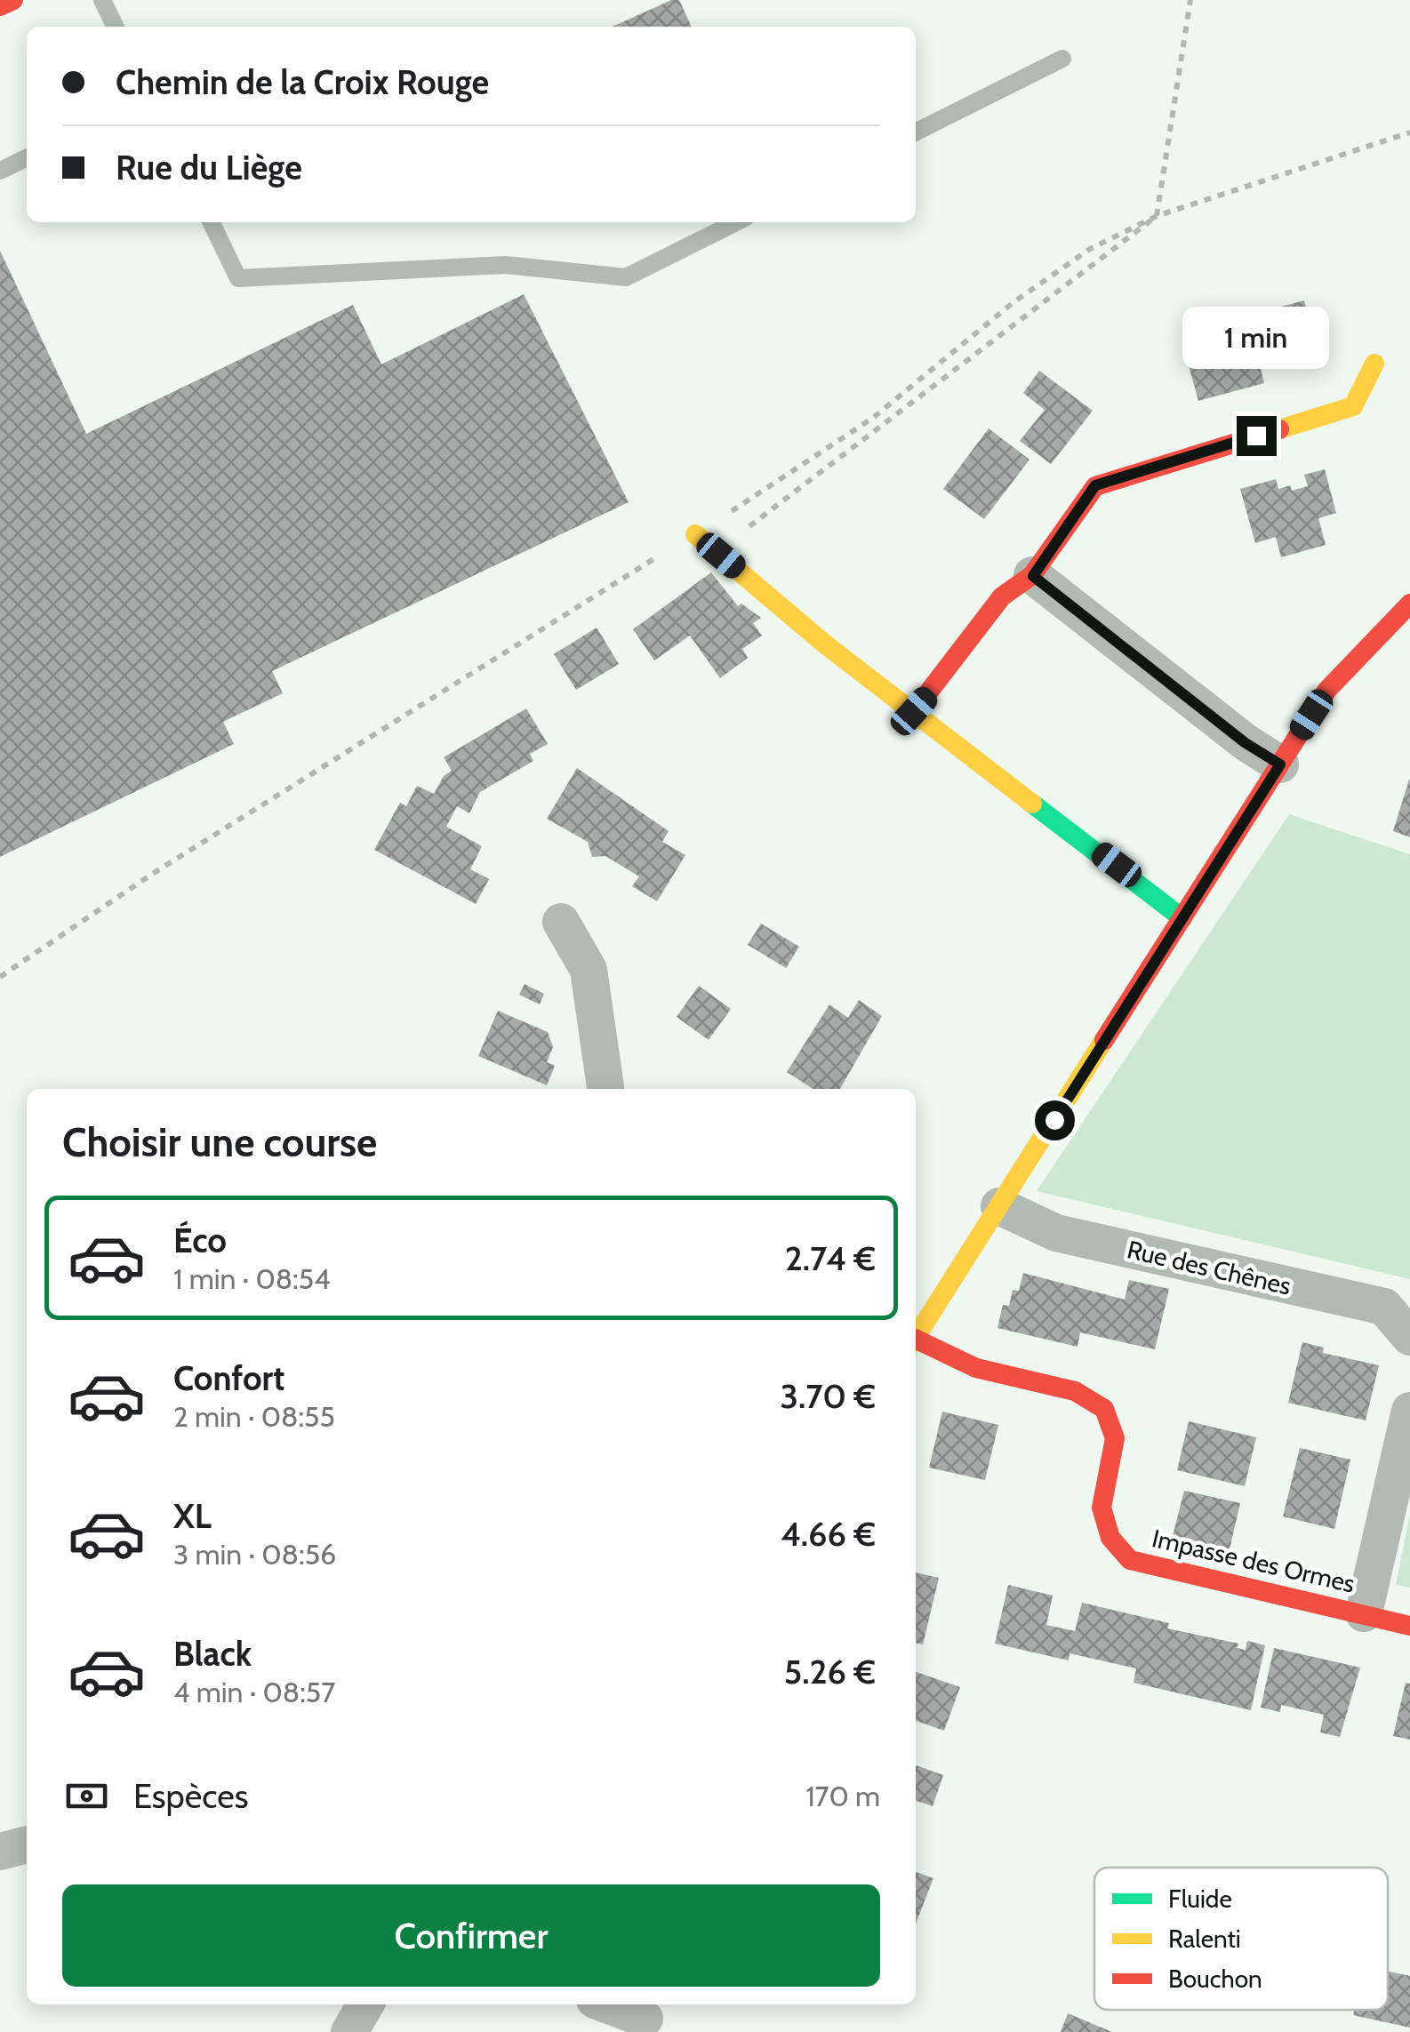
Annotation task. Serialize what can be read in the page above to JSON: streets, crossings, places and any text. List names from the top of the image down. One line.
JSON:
{"streets":{"street":["Rue des Chênes","Impasse des Ormes"]},"legend":["Fluide","Ralenti","Bouchon"],"page":{"banner":["Chemin de la Croix Rouge","Rue du Liège"],"bubble":"1 min","heading":"Choisir une course","list":[{"name":"Éco","note":"1 min · 08:54","value":"2.74 €"},{"name":"Confort","note":"2 min · 08:55","value":"3.70 €"},{"name":"XL","note":"3 min · 08:56","value":"4.66 €"},{"name":"Black","note":"4 min · 08:57","value":"5.26 €"}],"pay":["Espèces","170 m"],"buttons":"Confirmer"}}
